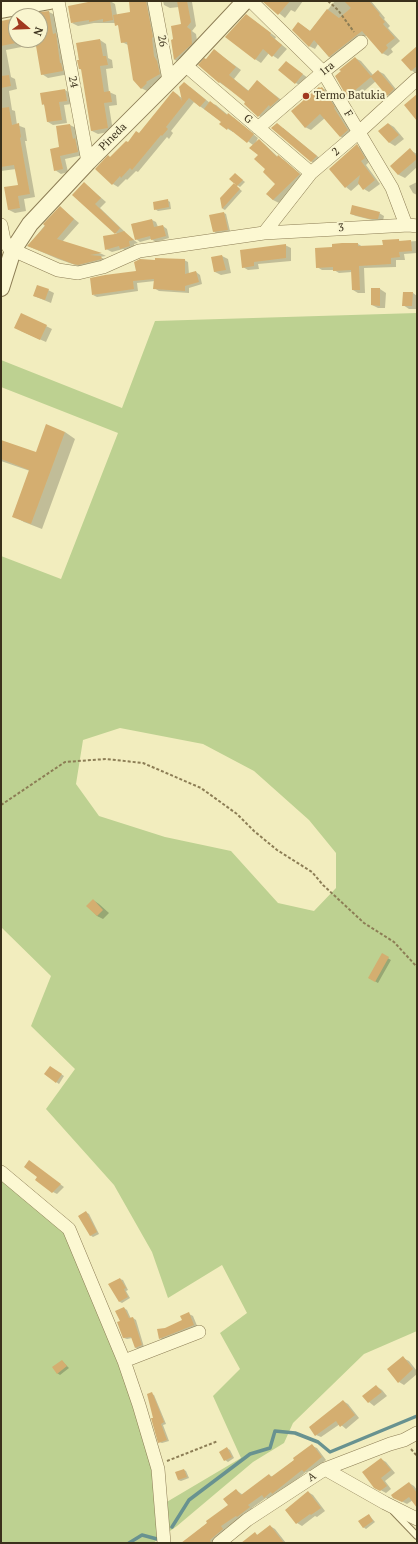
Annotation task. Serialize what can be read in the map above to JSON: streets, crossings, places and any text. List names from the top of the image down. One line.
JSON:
{"streets":{"street":["26","1ra","24","F","G","Pineda","2","3","A"]},"crossings":[["26","Pineda"],["1ra","F"],["1ra","G"],["24","Pineda"],["F","2"],["F","3"],["G","Pineda"],["G","2"],["Pineda","3"],["2","3"]],"places":["Termo Batukia"],"north":"right"}
